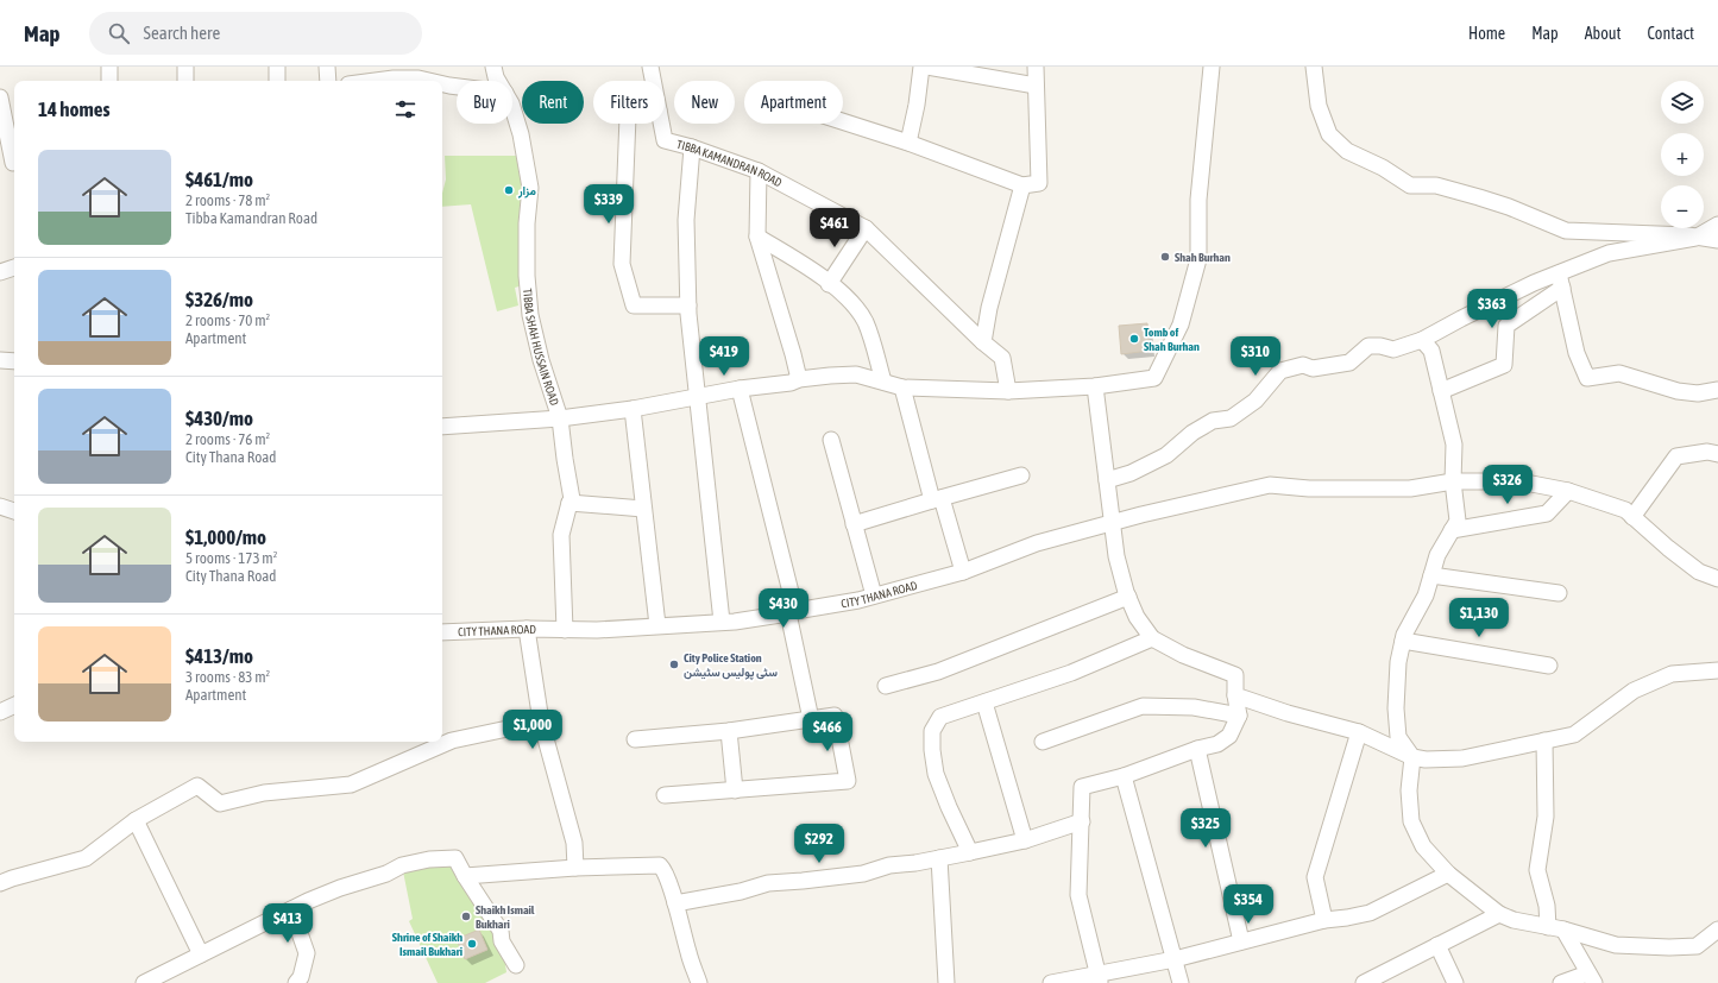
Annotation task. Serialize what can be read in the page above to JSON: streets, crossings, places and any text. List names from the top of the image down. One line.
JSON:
{"streets":{"street":["TIBBA KAMANDRAN ROAD","TIBBA SHAH HUSSAIN ROAD","CITY THANA ROAD"]},"crossings":[["TIBBA SHAH HUSSAIN ROAD","CITY THANA ROAD"]],"places":["مزار","Shah Burhan","Tomb of Shah Burhan","City Police Station سٹی پولیس سٹیشن","Shaikh Ismail Bukhari","Shrine of Shaikh Ismail Bukhari"],"page":{"header":"Map","search":"Search here","nav":["Home","Map","About","Contact"],"map_buttons":["+","−"],"chip":["Buy","Rent","Filters","New","Apartment"],"heading":"14 homes","list":[{"name":"$461/mo","note":"2 rooms · 78 m² · Tibba Kamandran Road"},{"name":"$326/mo","note":"2 rooms · 70 m² · Apartment"},{"name":"$430/mo","note":"2 rooms · 76 m² · City Thana Road"},{"name":"$1,000/mo","note":"5 rooms · 173 m² · City Thana Road"},{"name":"$413/mo","note":"3 rooms · 83 m² · Apartment"}],"price":["$339","$461","$363","$419","$310","$326","$430","$1,130","$1,000","$466","$325","$292","$354","$413"]}}
